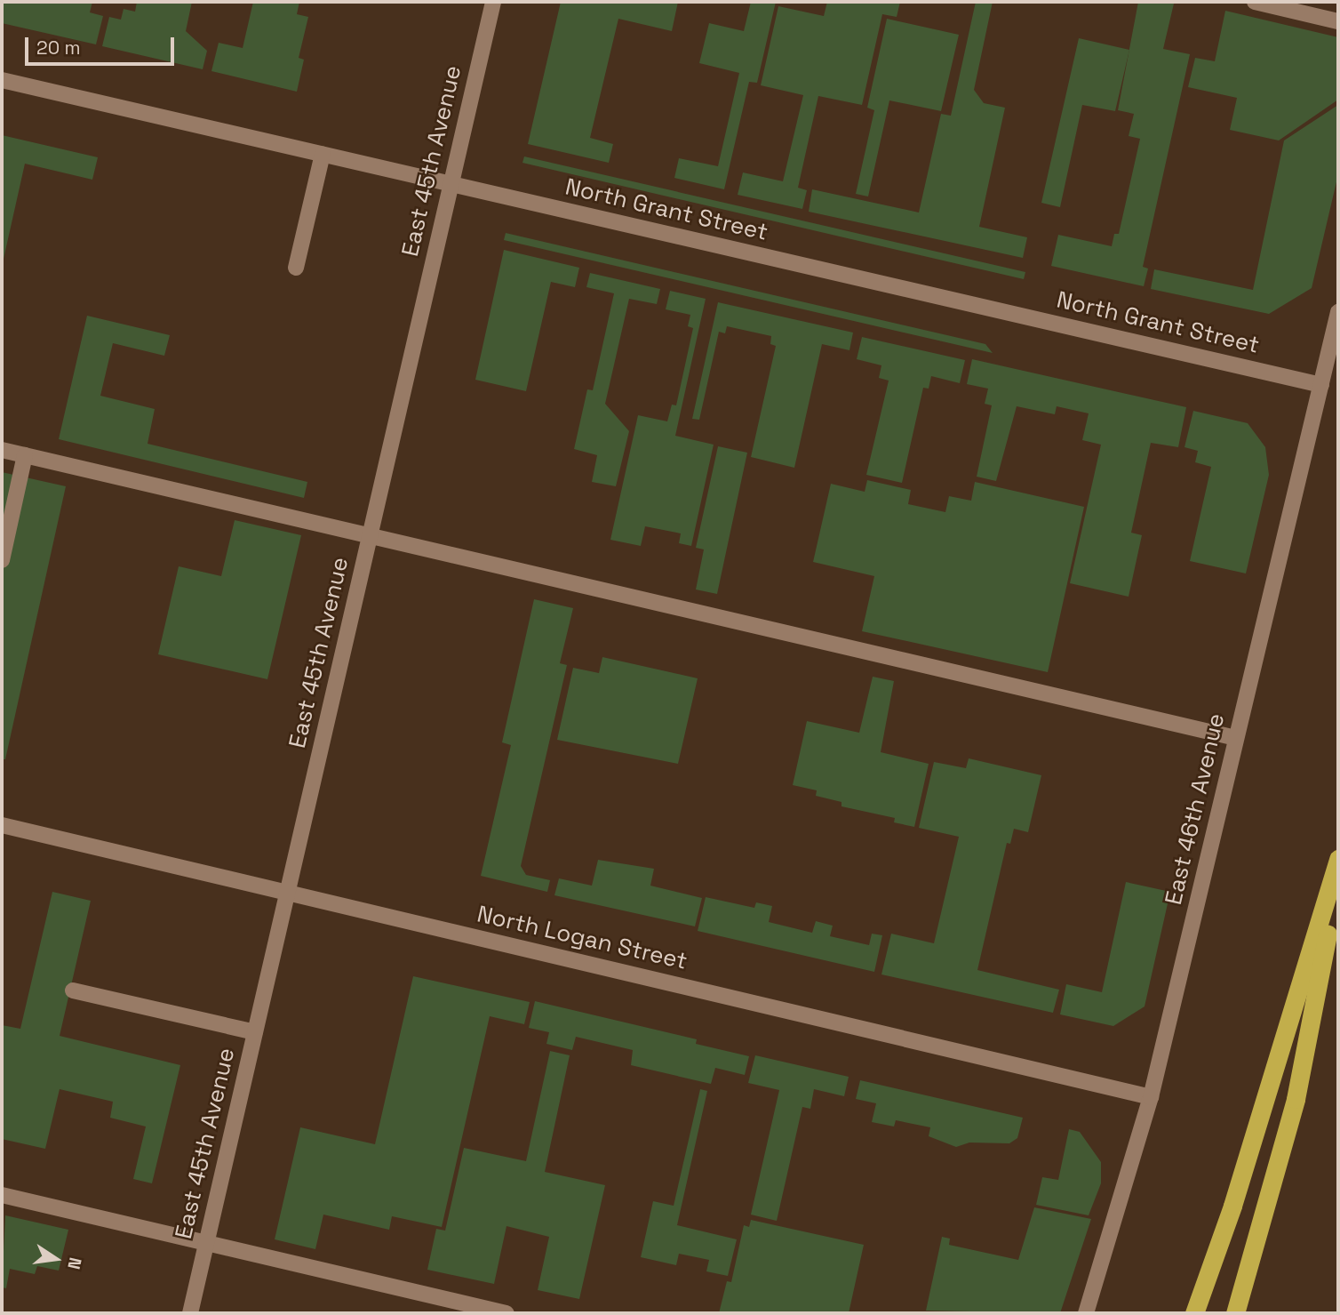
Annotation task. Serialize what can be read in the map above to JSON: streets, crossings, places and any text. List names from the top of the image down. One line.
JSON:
{"streets":{"street":["East 45th Avenue","North Grant Street","East 46th Avenue","North Logan Street"]},"crossings":[["East 45th Avenue","North Grant Street"],["East 45th Avenue","North Logan Street"],["North Grant Street","East 46th Avenue"],["East 46th Avenue","North Logan Street"]],"scale_bar":"20 m","north":"right"}
